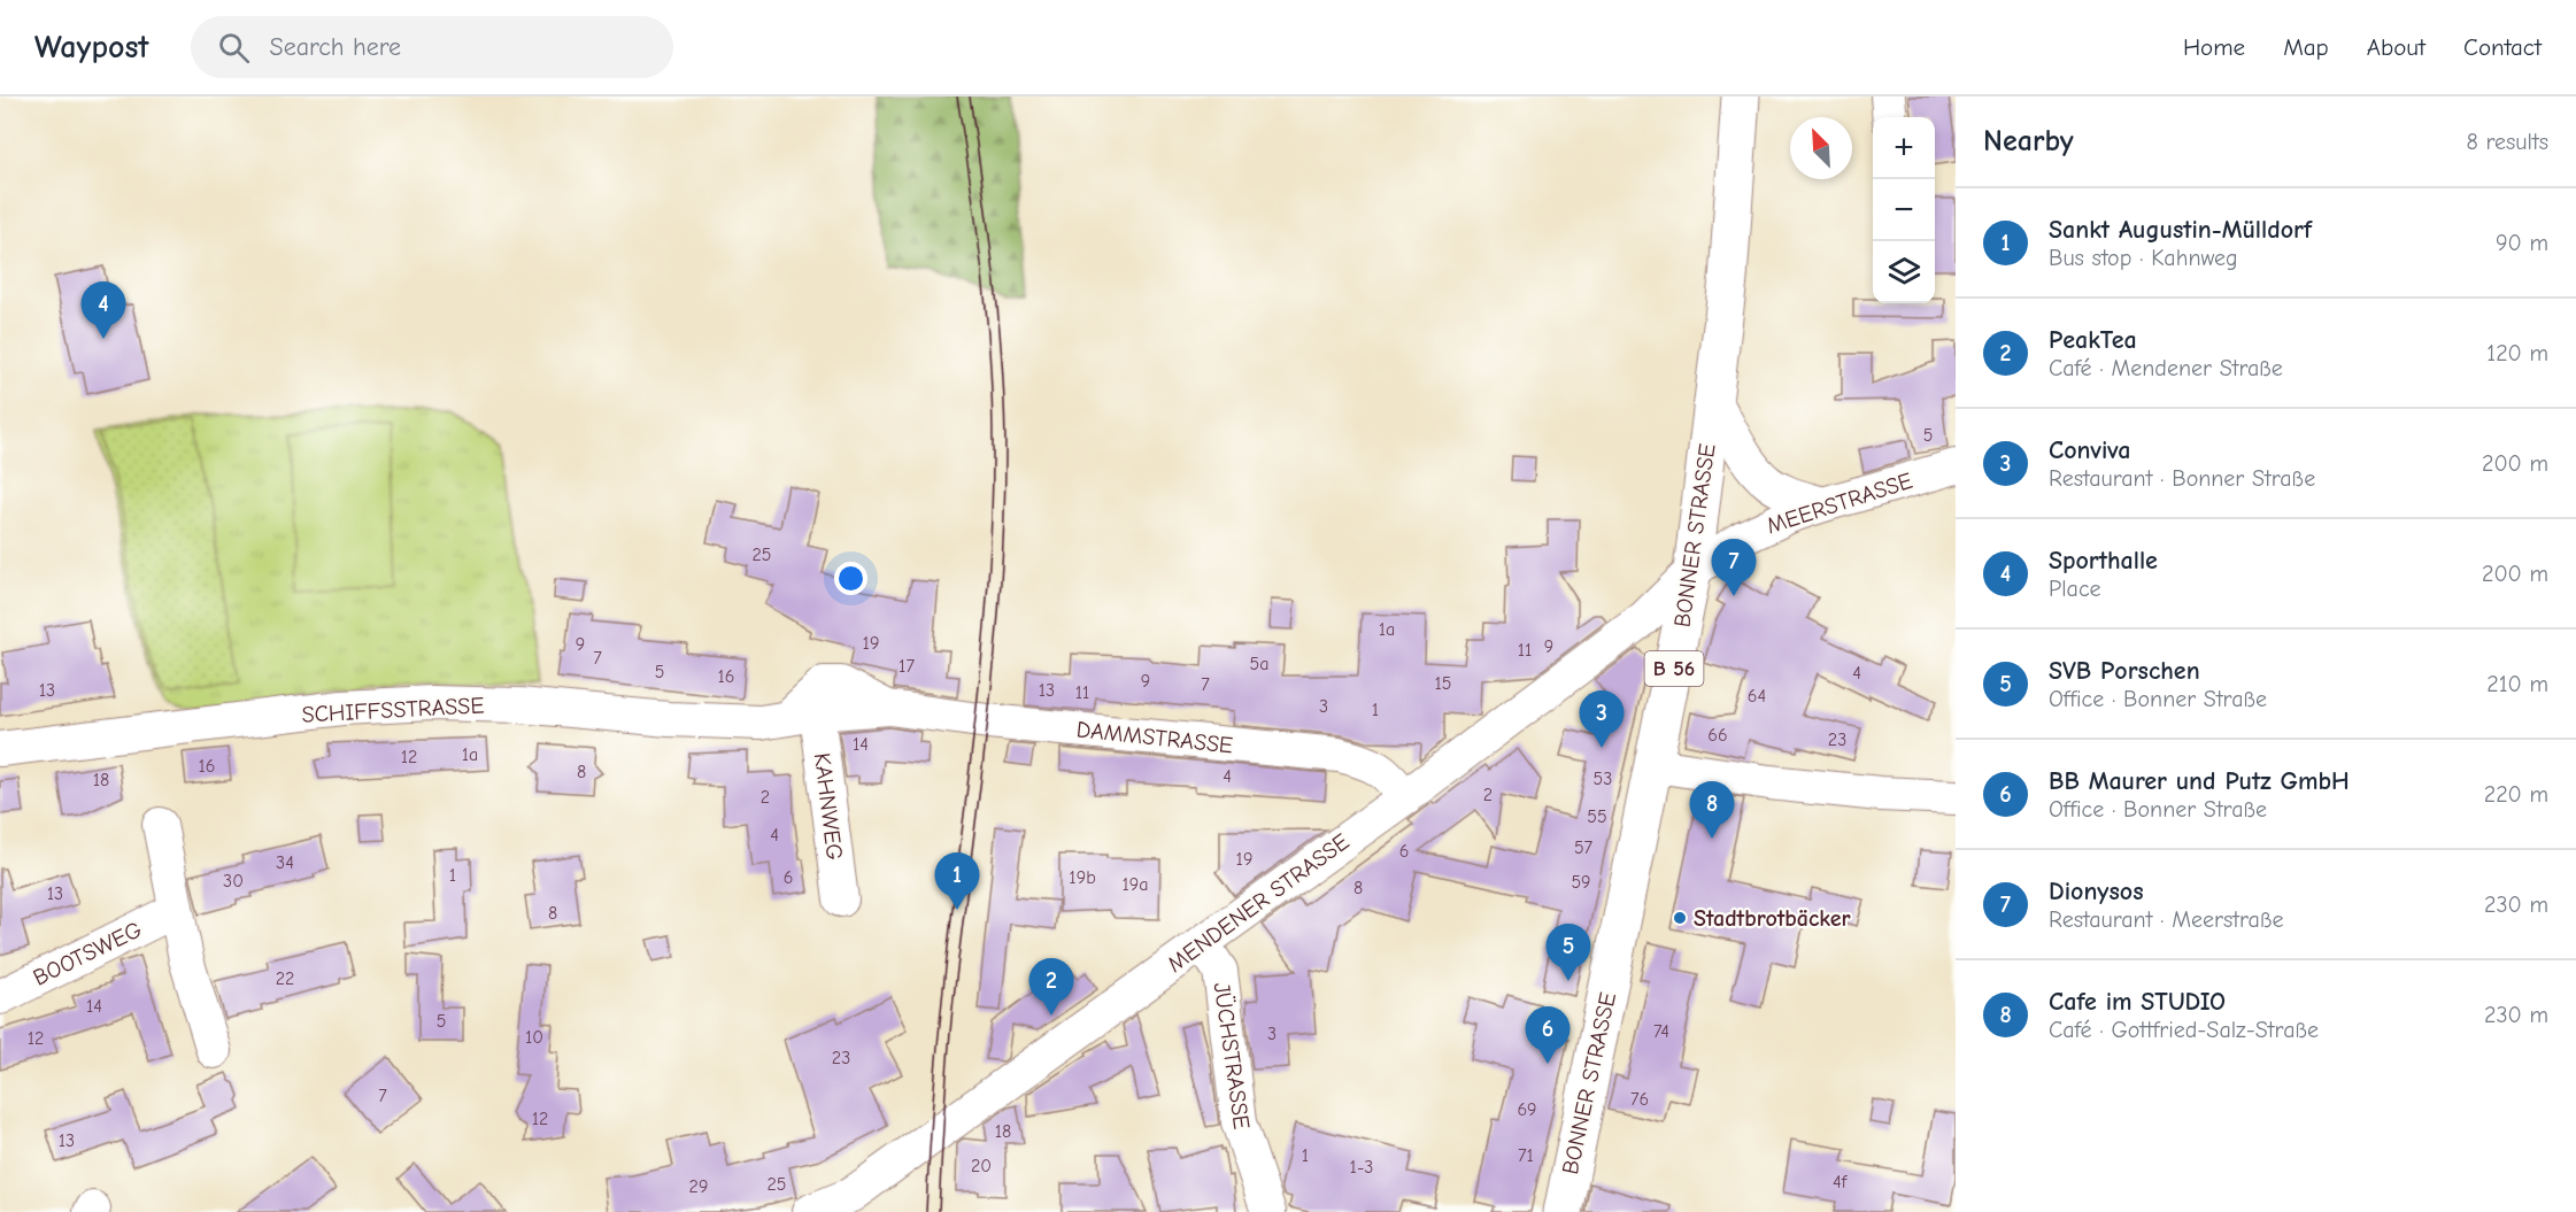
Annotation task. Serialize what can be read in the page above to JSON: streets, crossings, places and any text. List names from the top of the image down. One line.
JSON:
{"streets":{"main road":["BONNER STRASSE","B 56"],"street":["MEERSTRASSE","SCHIFFSSTRASSE","DAMMSTRASSE","KAHNWEG","MENDENER STRASSE","BOOTSWEG","JÜCHSTRASSE"]},"crossings":[["MEERSTRASSE","BONNER STRASSE"],["MEERSTRASSE","MENDENER STRASSE"],["BONNER STRASSE","MENDENER STRASSE"],["SCHIFFSSTRASSE","DAMMSTRASSE"],["SCHIFFSSTRASSE","KAHNWEG"],["DAMMSTRASSE","KAHNWEG"],["DAMMSTRASSE","MENDENER STRASSE"],["MENDENER STRASSE","JÜCHSTRASSE"]],"places":["Stadtbrotbäcker"],"house_numbers":["5","25","1a","19","9","9","11","7","5a","17","5","4","16","9","15","7","13","13","11","64","3","1","66","23","14","1a","12","16","8","4","53","18","2","2","55","4","57","6","19","34","1","6","19b","30","59","19a","8","13","8","22","14","5","74","3","10","12","23","7","76","69","12","18","13","1","71","20","1-3","4f","25","29"],"north":"top left","page":{"header":"Waypost","search":"Search here","nav":["Home","Map","About","Contact"],"heading":["Nearby","8 results"],"map_buttons":["+","−"],"list":[{"mark":"1","name":"Sankt Augustin-Mülldorf","note":"Bus stop · Kahnweg","value":"90 m"},{"mark":"2","name":"PeakTea","note":"Café · Mendener Straße","value":"120 m"},{"mark":"3","name":"Conviva","note":"Restaurant · Bonner Straße","value":"200 m"},{"mark":"4","name":"Sporthalle","note":"Place","value":"200 m"},{"mark":"5","name":"SVB Porschen","note":"Office · Bonner Straße","value":"210 m"},{"mark":"6","name":"BB Maurer und Putz GmbH","note":"Office · Bonner Straße","value":"220 m"},{"mark":"7","name":"Dionysos","note":"Restaurant · Meerstraße","value":"230 m"},{"mark":"8","name":"Cafe im STUDIO","note":"Café · Gottfried-Salz-Straße","value":"230 m"}],"pins":["4","7","3","8","1","5","2","6"]}}
